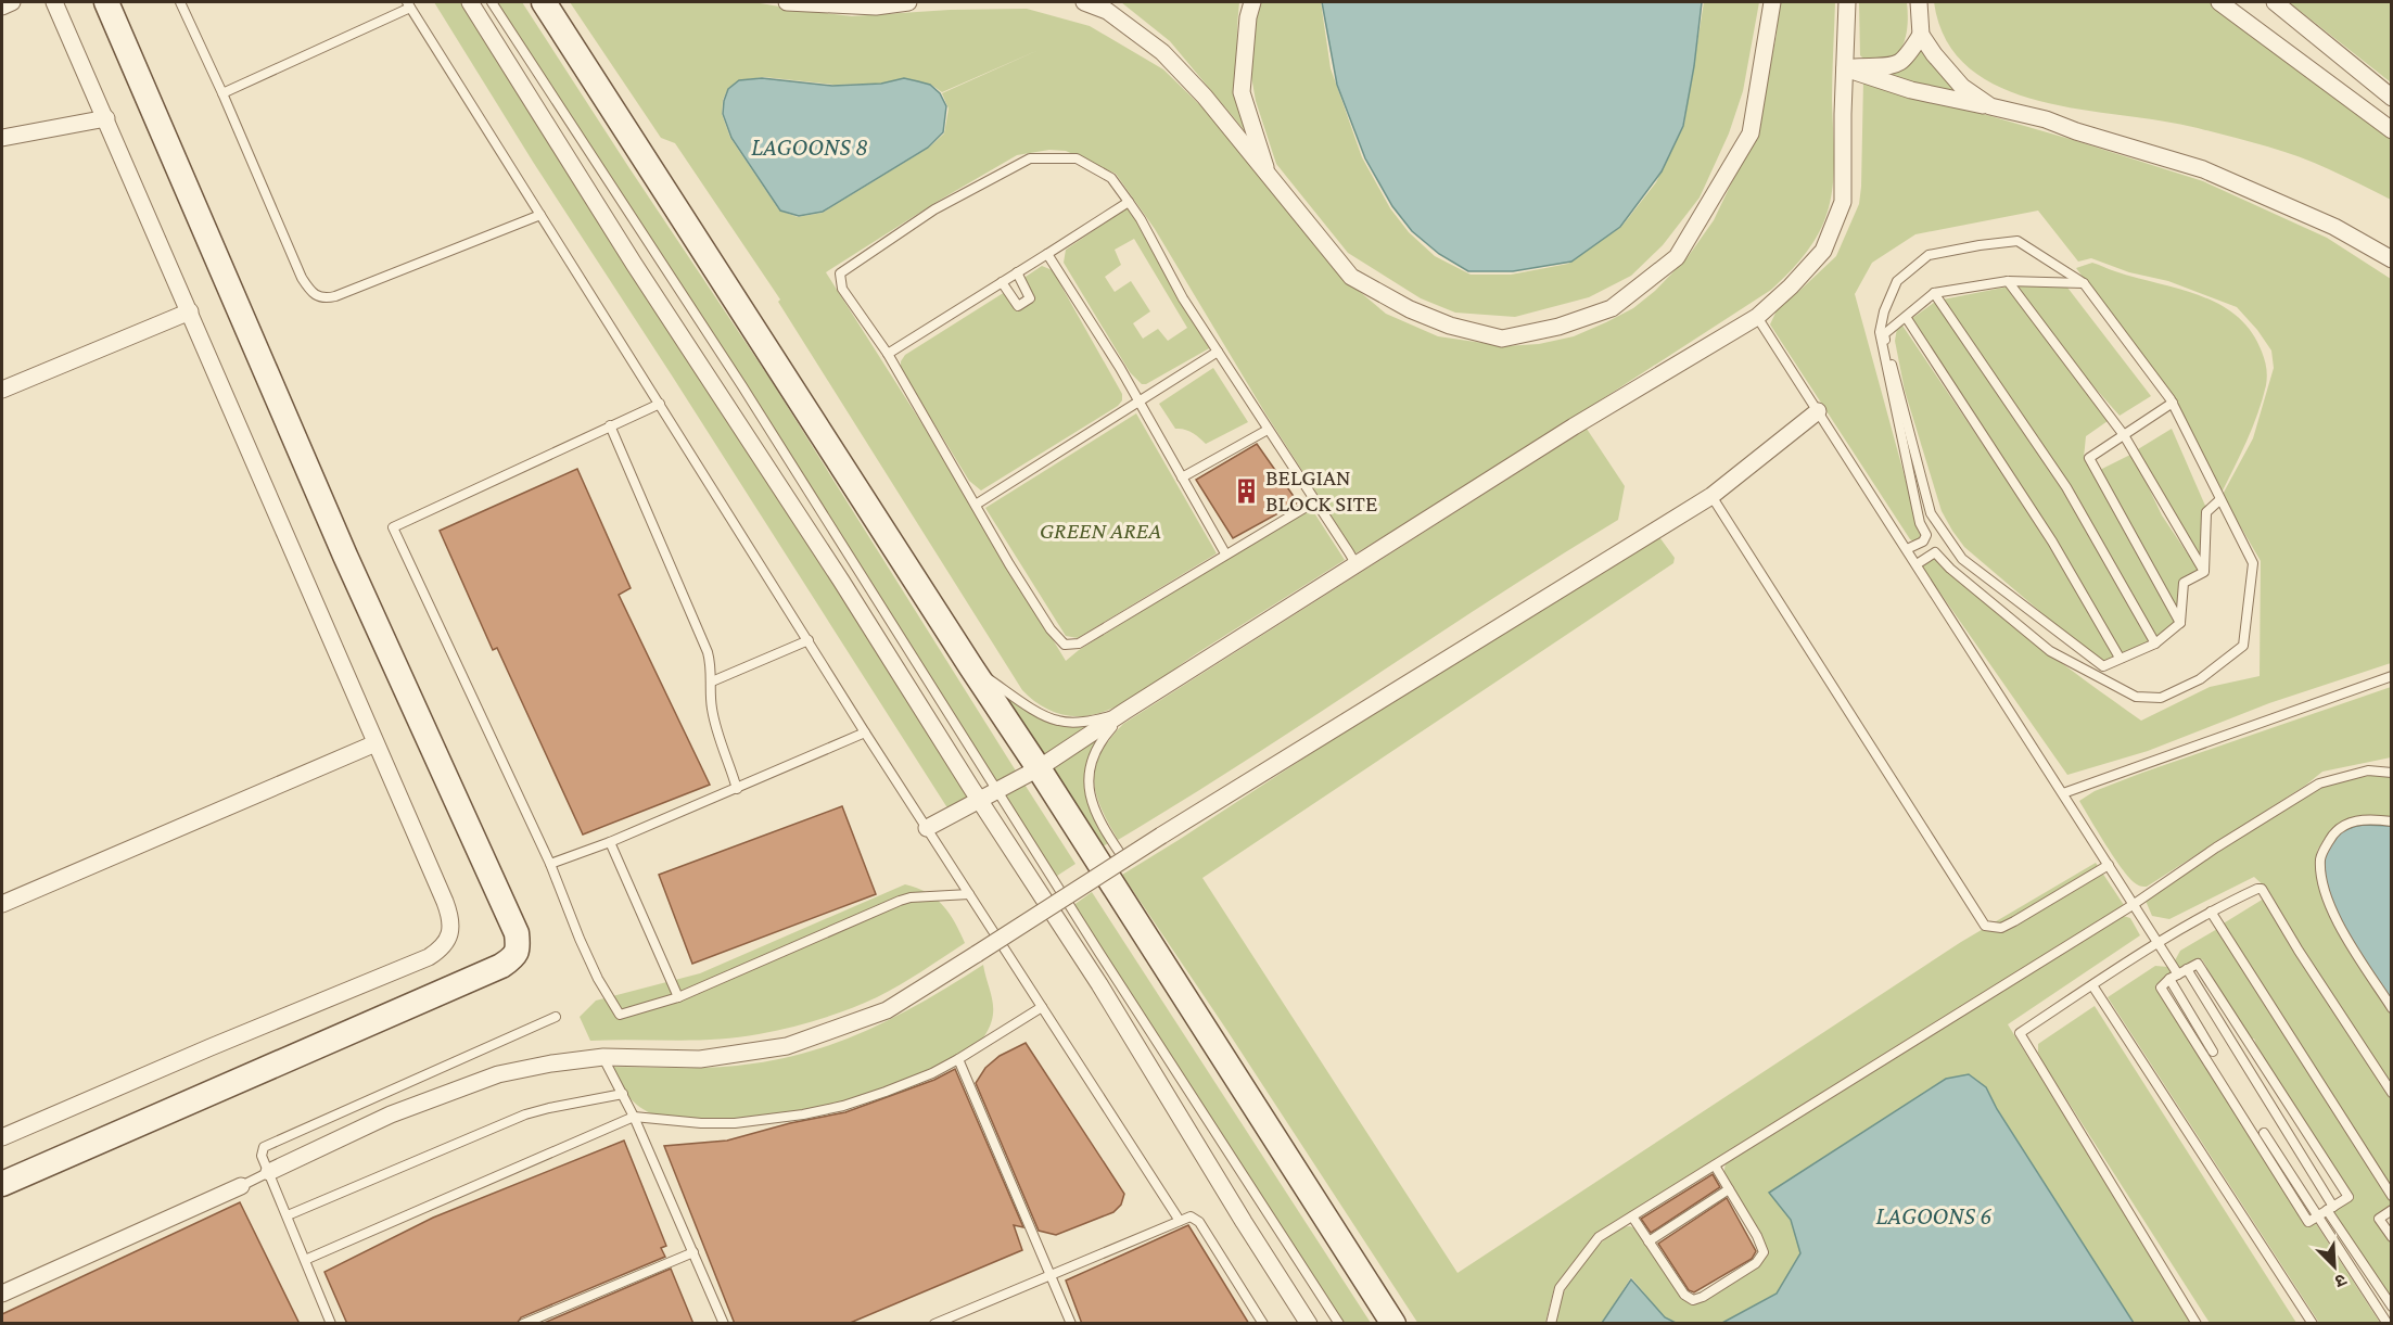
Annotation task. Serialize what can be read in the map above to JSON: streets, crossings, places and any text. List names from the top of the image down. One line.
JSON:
{"water":["LAGOONS 8","LAGOONS 6"],"parks":["GREEN AREA"],"places":{"building":["BELGIAN BLOCK SITE"]},"north":"bottom right"}
